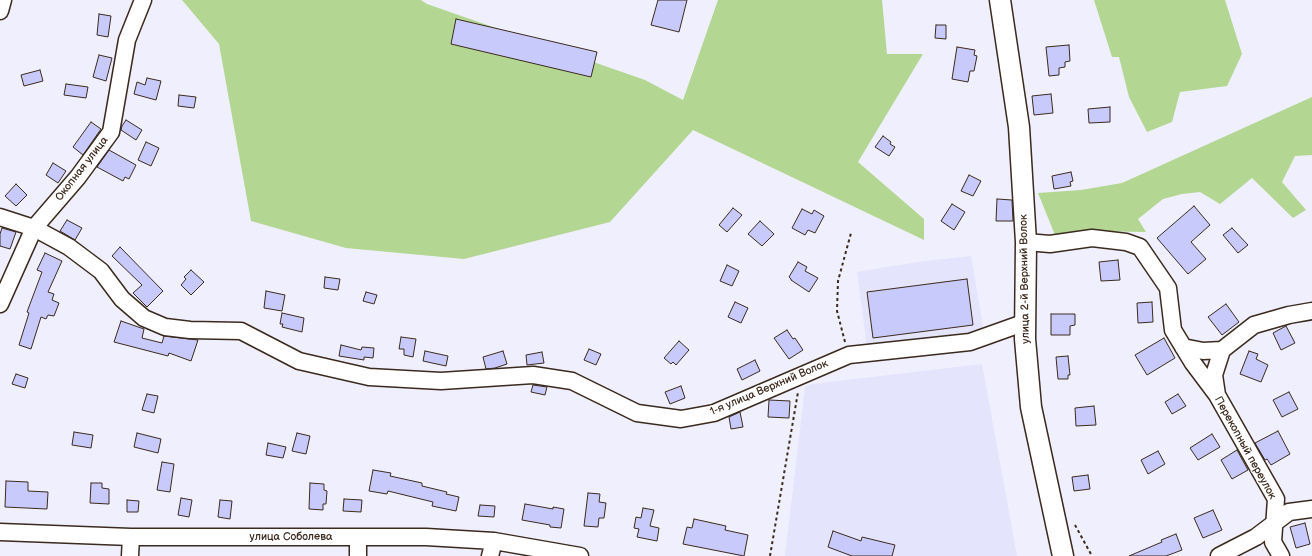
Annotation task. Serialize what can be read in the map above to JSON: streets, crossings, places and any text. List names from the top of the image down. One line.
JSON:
{"streets":{"main road":["улица 2-й Верхний Волок"],"street":["Окопная улица","1-я улица Верхний Волок","Перекопный переулок","улица Соболева"]},"crossings":[["Окопная улица","1-я улица Верхний Волок"],["улица 2-й Верхний Волок","1-я улица Верхний Волок"],["улица 2-й Верхний Волок","Перекопный переулок"]]}
